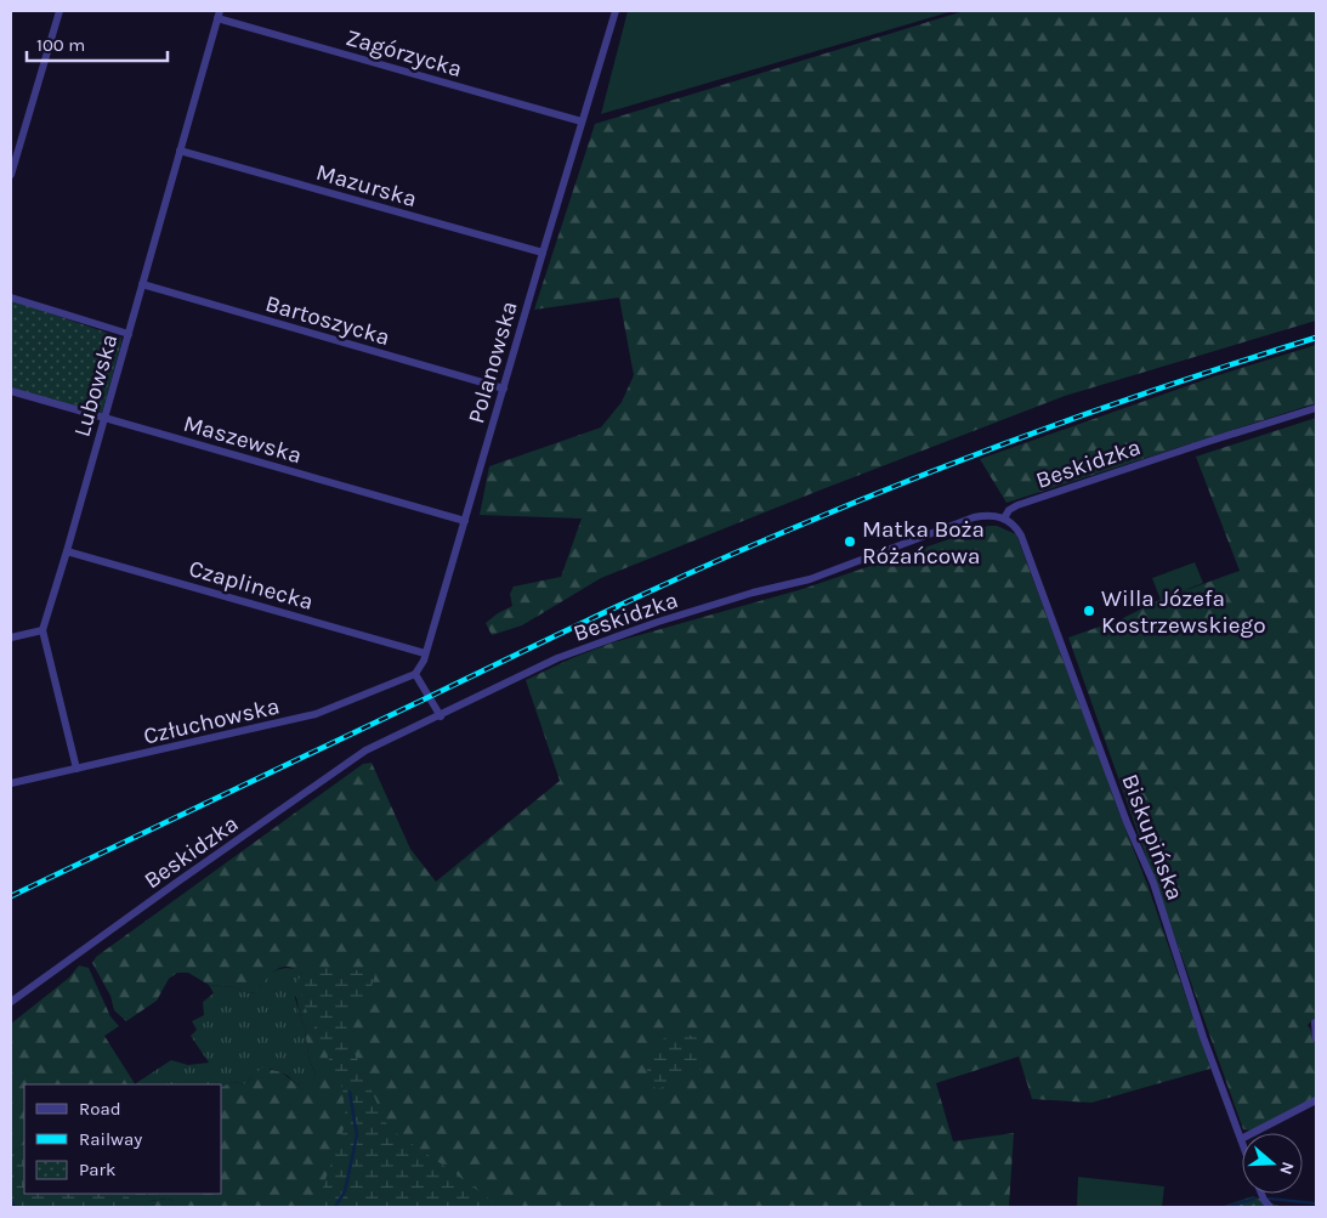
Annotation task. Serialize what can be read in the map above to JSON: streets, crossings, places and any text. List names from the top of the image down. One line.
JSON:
{"streets":{"street":["Zagórzycka","Mazurska","Bartoszycka","Polanowska","Lubowska","Maszewska","Beskidzka","Czaplinecka","Człuchowska","Biskupińska"]},"crossings":[["Zagórzycka","Polanowska"],["Zagórzycka","Lubowska"],["Mazurska","Polanowska"],["Mazurska","Lubowska"],["Bartoszycka","Polanowska"],["Bartoszycka","Lubowska"],["Polanowska","Maszewska"],["Polanowska","Czaplinecka"],["Polanowska","Człuchowska"],["Lubowska","Maszewska"],["Lubowska","Czaplinecka"],["Beskidzka","Biskupińska"]],"places":["Matka Boża Różańcowa","Willa Józefa Kostrzewskiego"],"legend":["Road","Railway","Park"],"scale_bar":"100 m","north":"right"}
